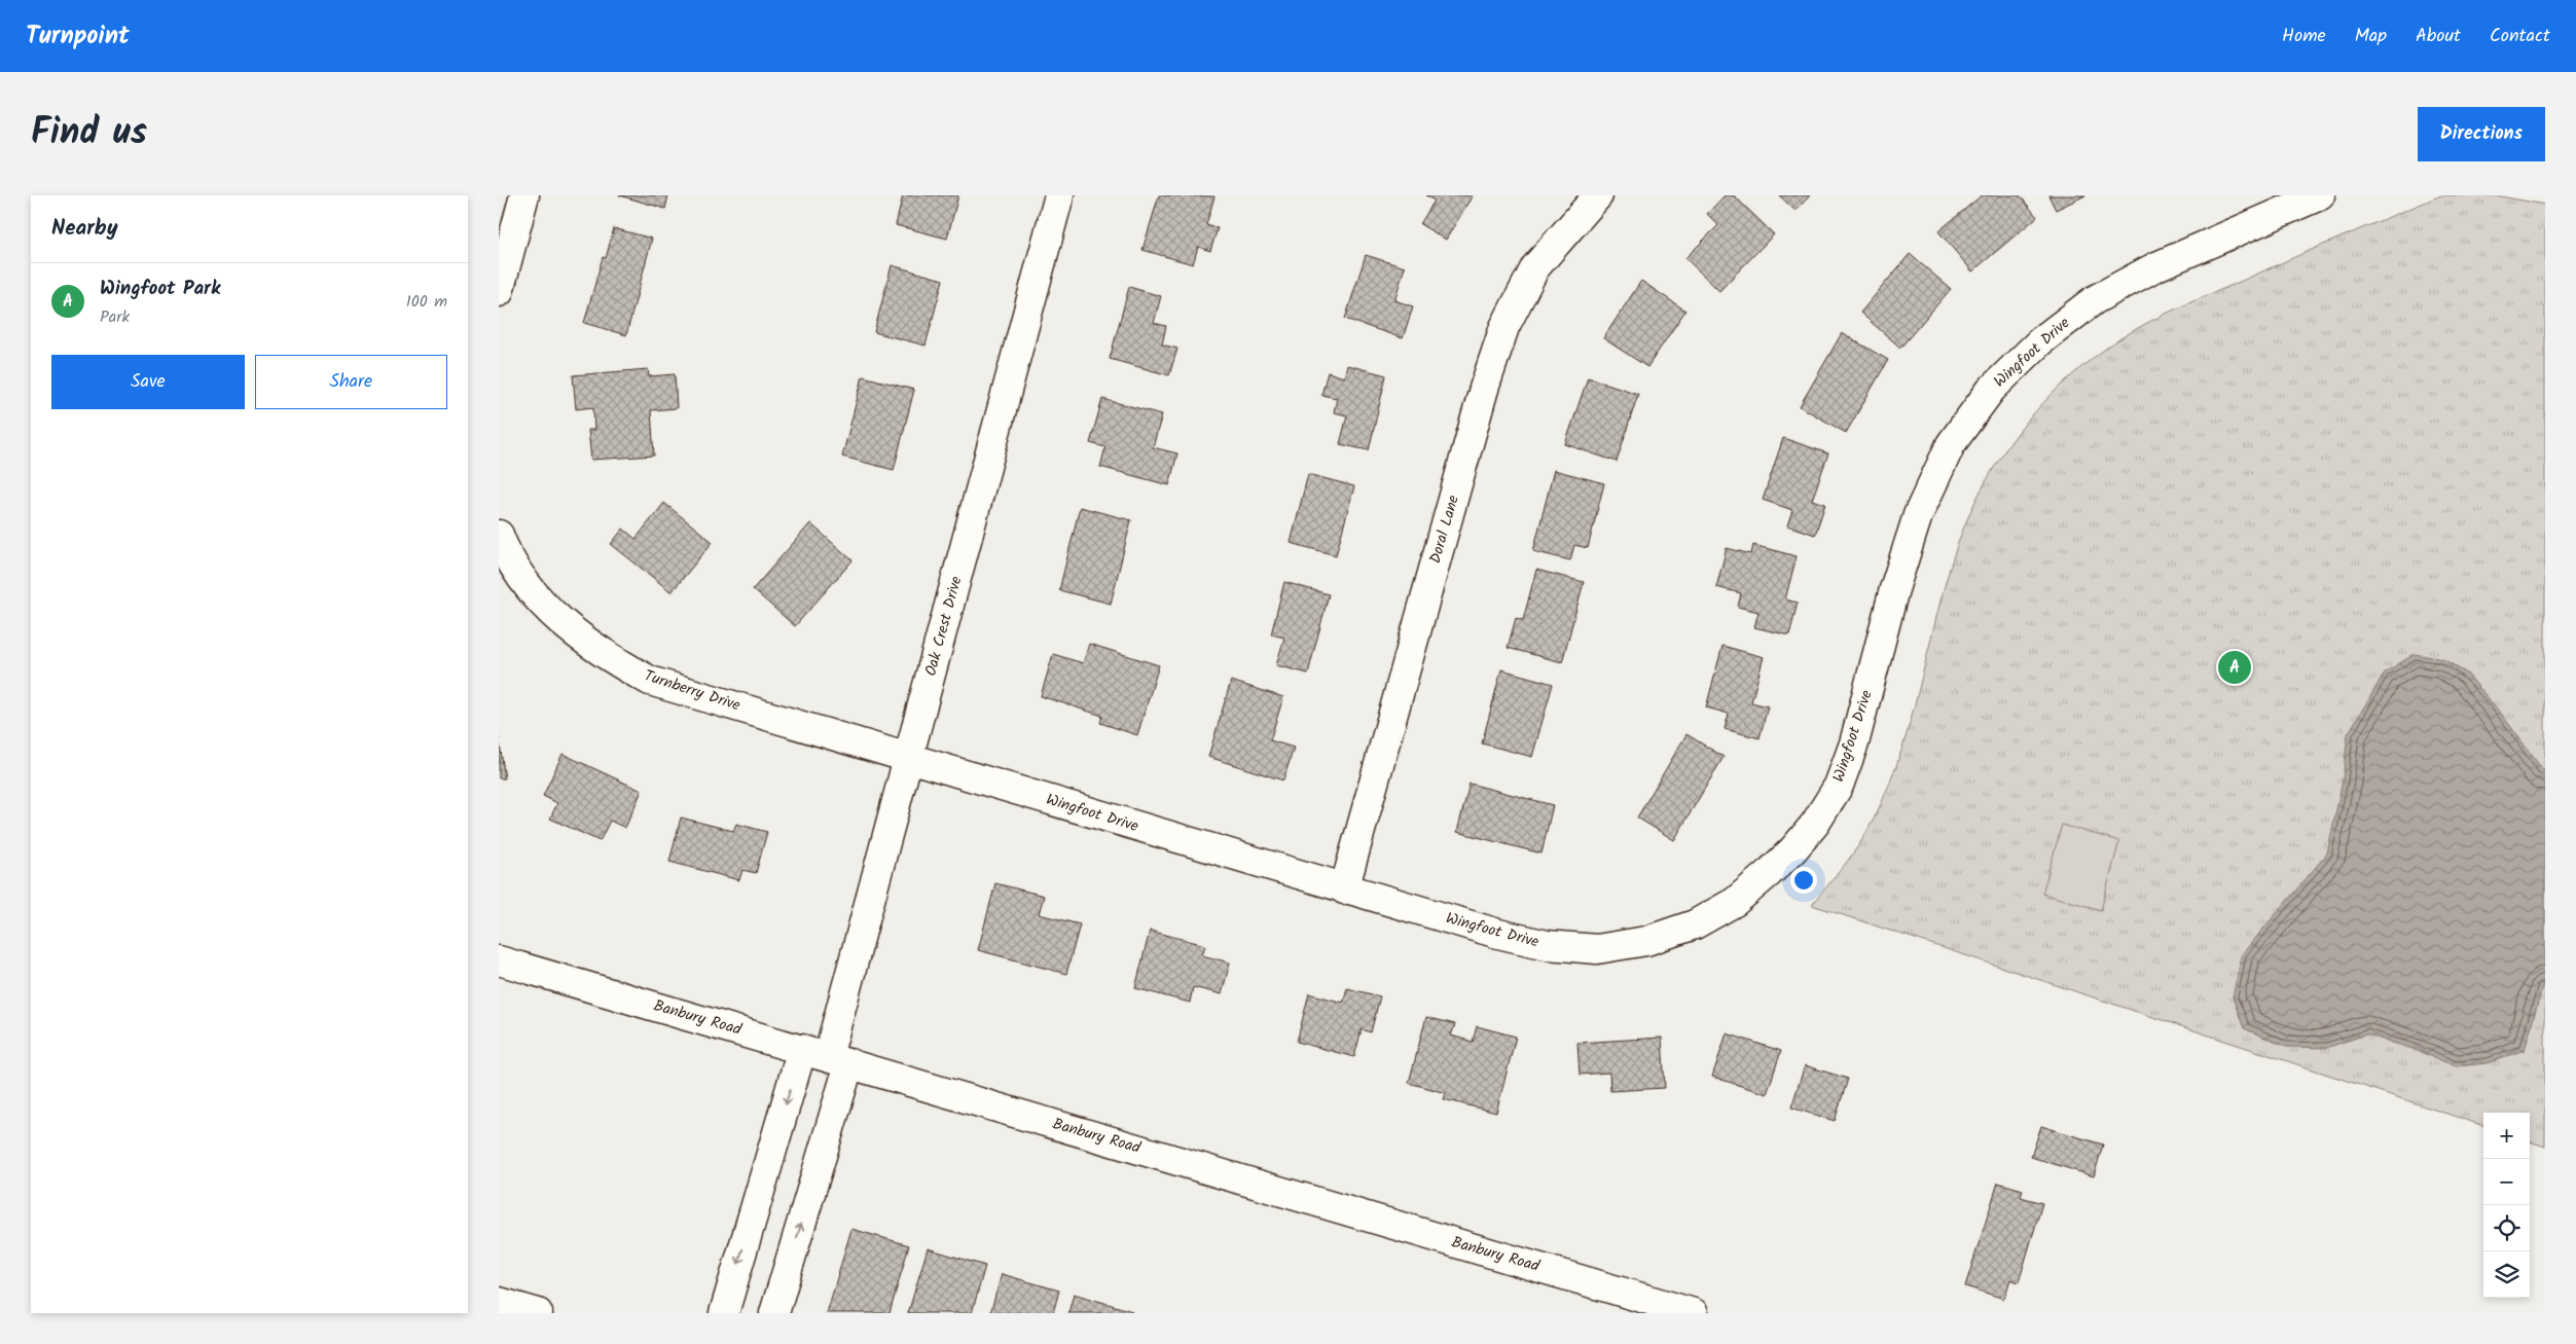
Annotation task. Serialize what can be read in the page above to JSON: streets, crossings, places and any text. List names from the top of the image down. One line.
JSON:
{"streets":{"street":["Wingfoot Drive","Doral Lane","Oak Crest Drive","Turnberry Drive","Banbury Road"]},"crossings":[["Wingfoot Drive","Doral Lane"],["Wingfoot Drive","Oak Crest Drive"],["Wingfoot Drive","Turnberry Drive"],["Oak Crest Drive","Turnberry Drive"],["Oak Crest Drive","Banbury Road"]],"page":{"header":"Turnpoint","nav":["Home","Map","About","Contact"],"title":"Find us","buttons":["Directions",["Save","Share"]],"heading":"Nearby","list":[{"mark":"A","name":"Wingfoot Park","note":"Park","value":"100 m"}],"pins":"A","map_buttons":["+","−"]}}
